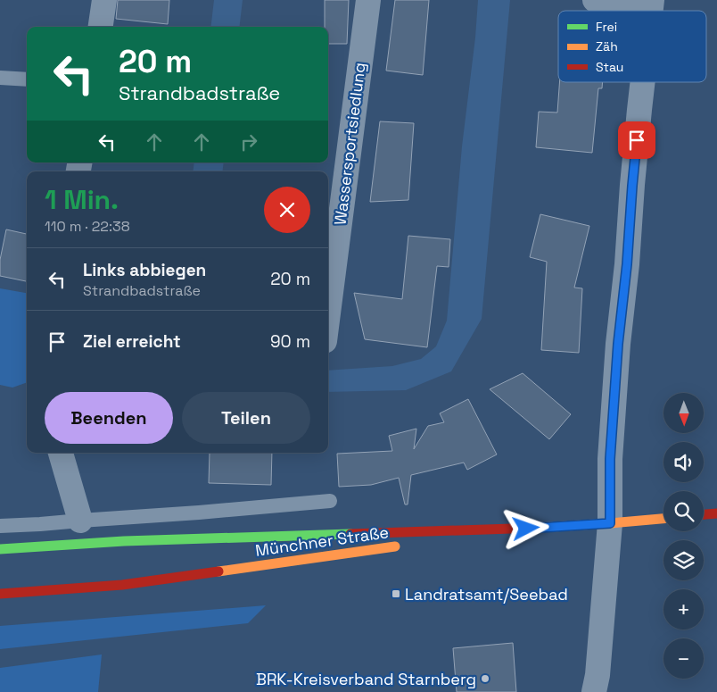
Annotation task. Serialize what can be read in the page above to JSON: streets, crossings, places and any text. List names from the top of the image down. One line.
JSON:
{"streets":{"main road":["Münchner Straße"],"street":["Wassersportsiedlung"]},"places":{"transit":["Landratsamt/Seebad"],"other":["BRK-Kreisverband Starnberg"]},"legend":["Frei","Zäh","Stau"],"north":"bottom","page":{"turn":["20 m","Strandbadstraße"],"heading":["1 Min.","110 m · 22:38"],"list":[{"name":"Links abbiegen","note":"Strandbadstraße","value":"20 m"},{"name":"Ziel erreicht","value":"90 m"}],"buttons":["Beenden","Teilen"],"map_buttons":["+","−"]}}
